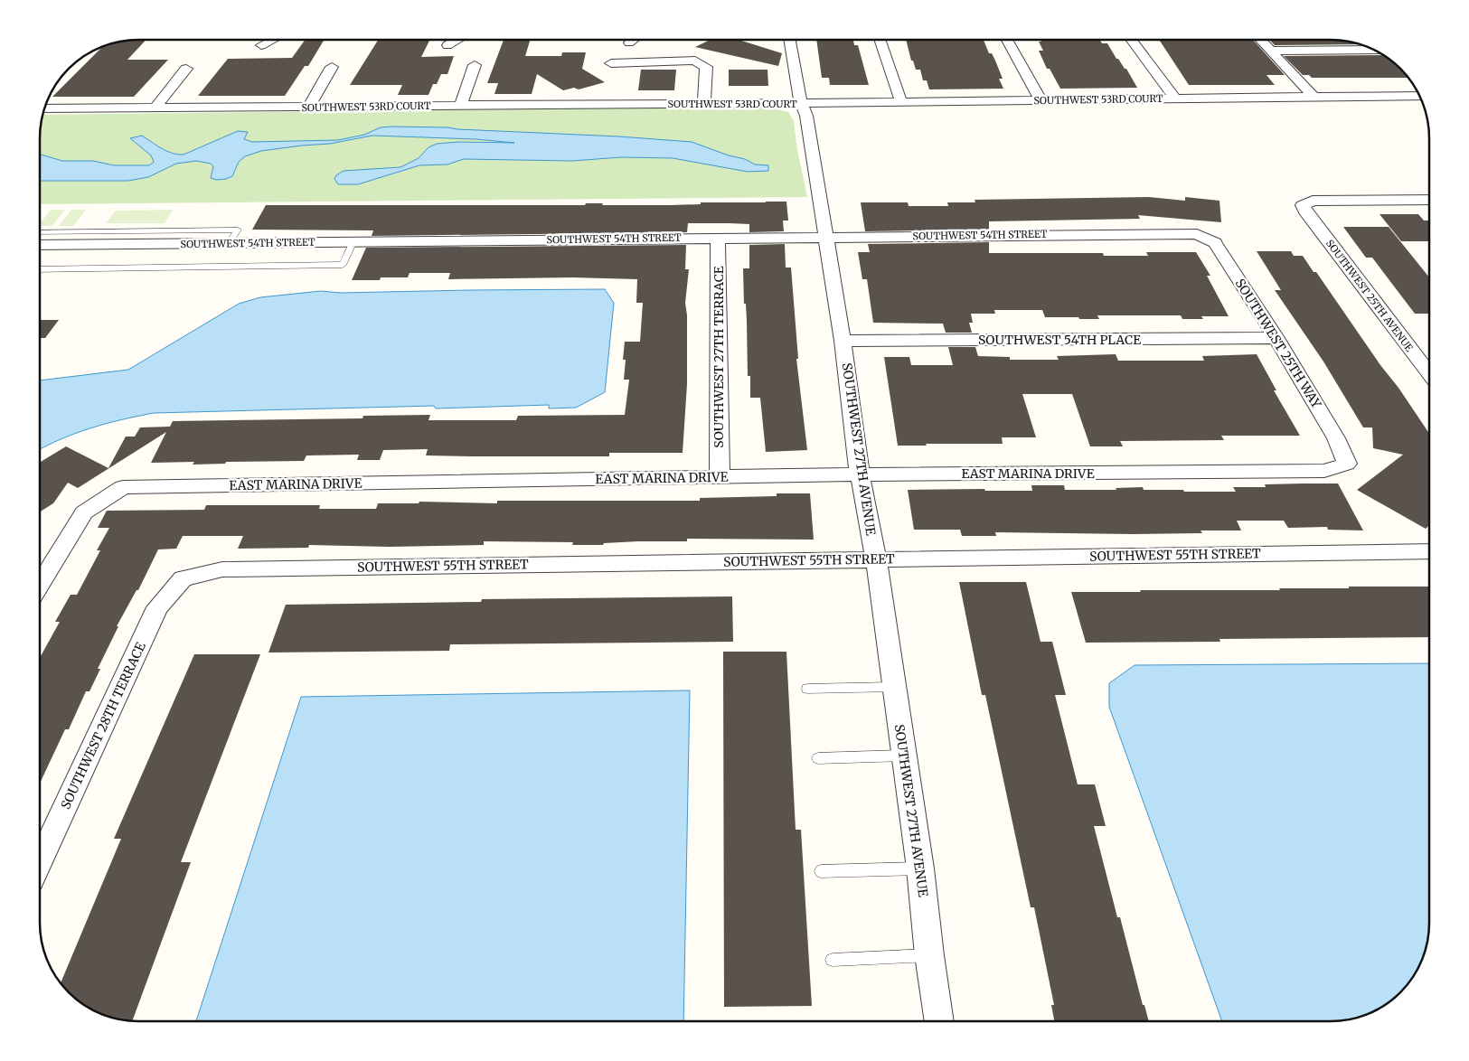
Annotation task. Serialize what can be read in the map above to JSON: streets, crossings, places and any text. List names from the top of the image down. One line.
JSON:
{"streets":{"street":["SOUTHWEST 53RD COURT","SOUTHWEST 54TH STREET","SOUTHWEST 25TH AVENUE","SOUTHWEST 54TH PLACE","SOUTHWEST 25TH WAY","SOUTHWEST 27TH TERRACE","SOUTHWEST 27TH AVENUE","EAST MARINA DRIVE","SOUTHWEST 55TH STREET","SOUTHWEST 28TH TERRACE"]},"crossings":[["SOUTHWEST 53RD COURT","SOUTHWEST 27TH AVENUE"],["SOUTHWEST 54TH STREET","SOUTHWEST 25TH WAY"],["SOUTHWEST 54TH STREET","SOUTHWEST 27TH TERRACE"],["SOUTHWEST 54TH STREET","SOUTHWEST 27TH AVENUE"],["SOUTHWEST 54TH PLACE","SOUTHWEST 25TH WAY"],["SOUTHWEST 54TH PLACE","SOUTHWEST 27TH AVENUE"],["SOUTHWEST 25TH WAY","EAST MARINA DRIVE"],["SOUTHWEST 27TH TERRACE","EAST MARINA DRIVE"],["SOUTHWEST 27TH AVENUE","EAST MARINA DRIVE"],["SOUTHWEST 27TH AVENUE","SOUTHWEST 55TH STREET"],["SOUTHWEST 55TH STREET","SOUTHWEST 28TH TERRACE"]]}
